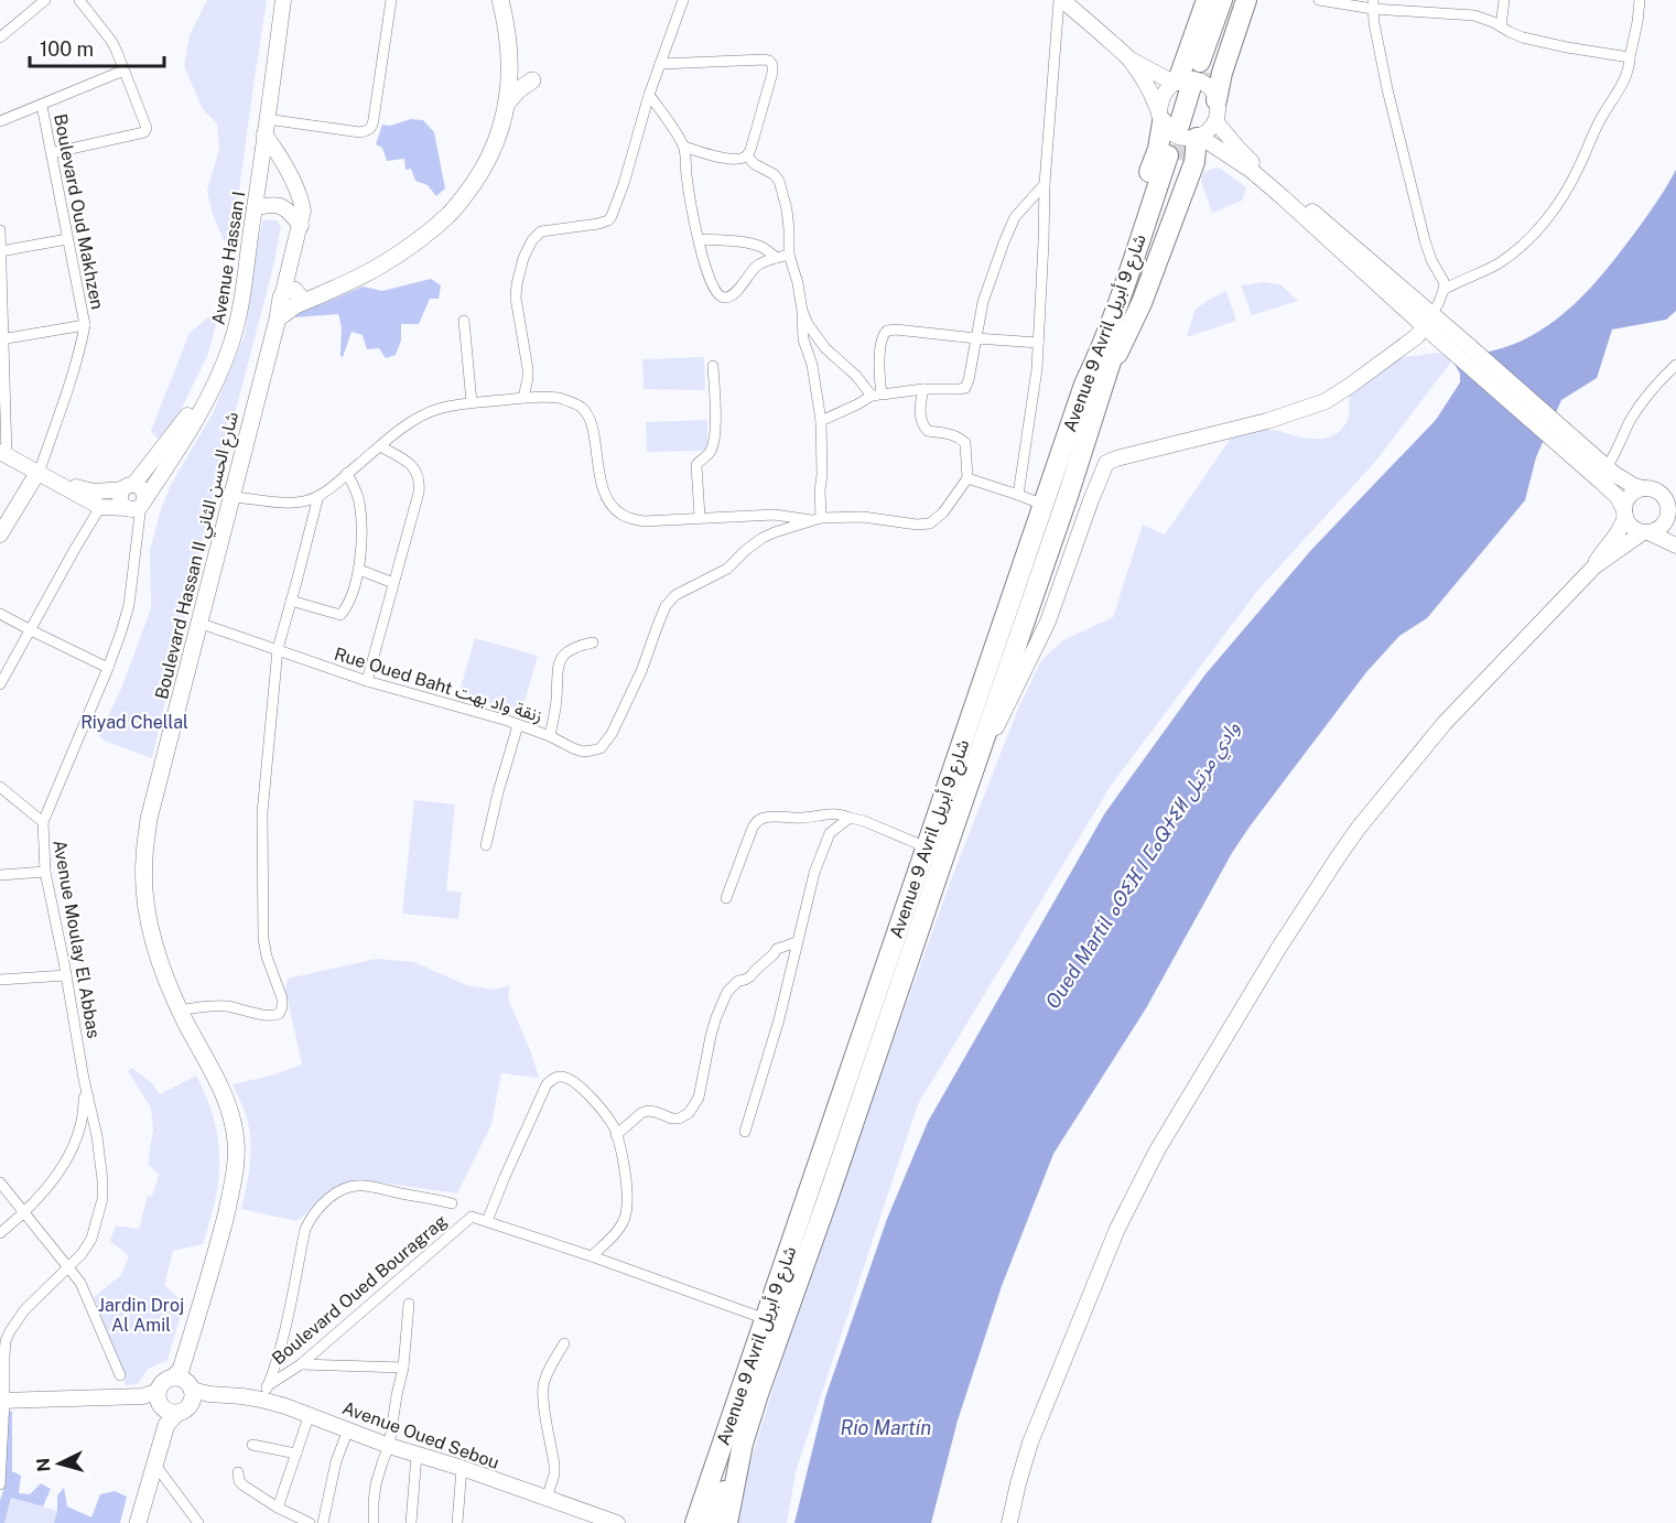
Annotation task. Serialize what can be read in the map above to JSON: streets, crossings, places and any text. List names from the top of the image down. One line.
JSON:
{"streets":{"highway":["Avenue 9 Avril شارع 9 أبريل"],"main road":["Boulevard Hassan II شارع الحسن الثاني"],"street":["Boulevard Oud Makhzen","Avenue Hassan I","Rue Oued Baht زنقة واد بهت","Avenue Moulay El Abbas","Boulevard Oued Bouragrag","Avenue Oued Sebou"]},"crossings":[["Avenue Hassan I","Boulevard Hassan II شارع الحسن الثاني"],["Avenue Hassan I","Avenue Moulay El Abbas"],["Boulevard Hassan II شارع الحسن الثاني","Rue Oued Baht زنقة واد بهت"],["Boulevard Hassan II شارع الحسن الثاني","Avenue Oued Sebou"],["Boulevard Oued Bouragrag","Avenue Oued Sebou"]],"water":["Oued Martil ⴰⵙⵉⴼ ⵏ ⵎⴰⵕⵜⵉⵍ وادي مرتيل","Río Martín"],"parks":["Riyad Chellal","Jardin Droj Al Amil"],"scale_bar":"100 m","north":"left"}
